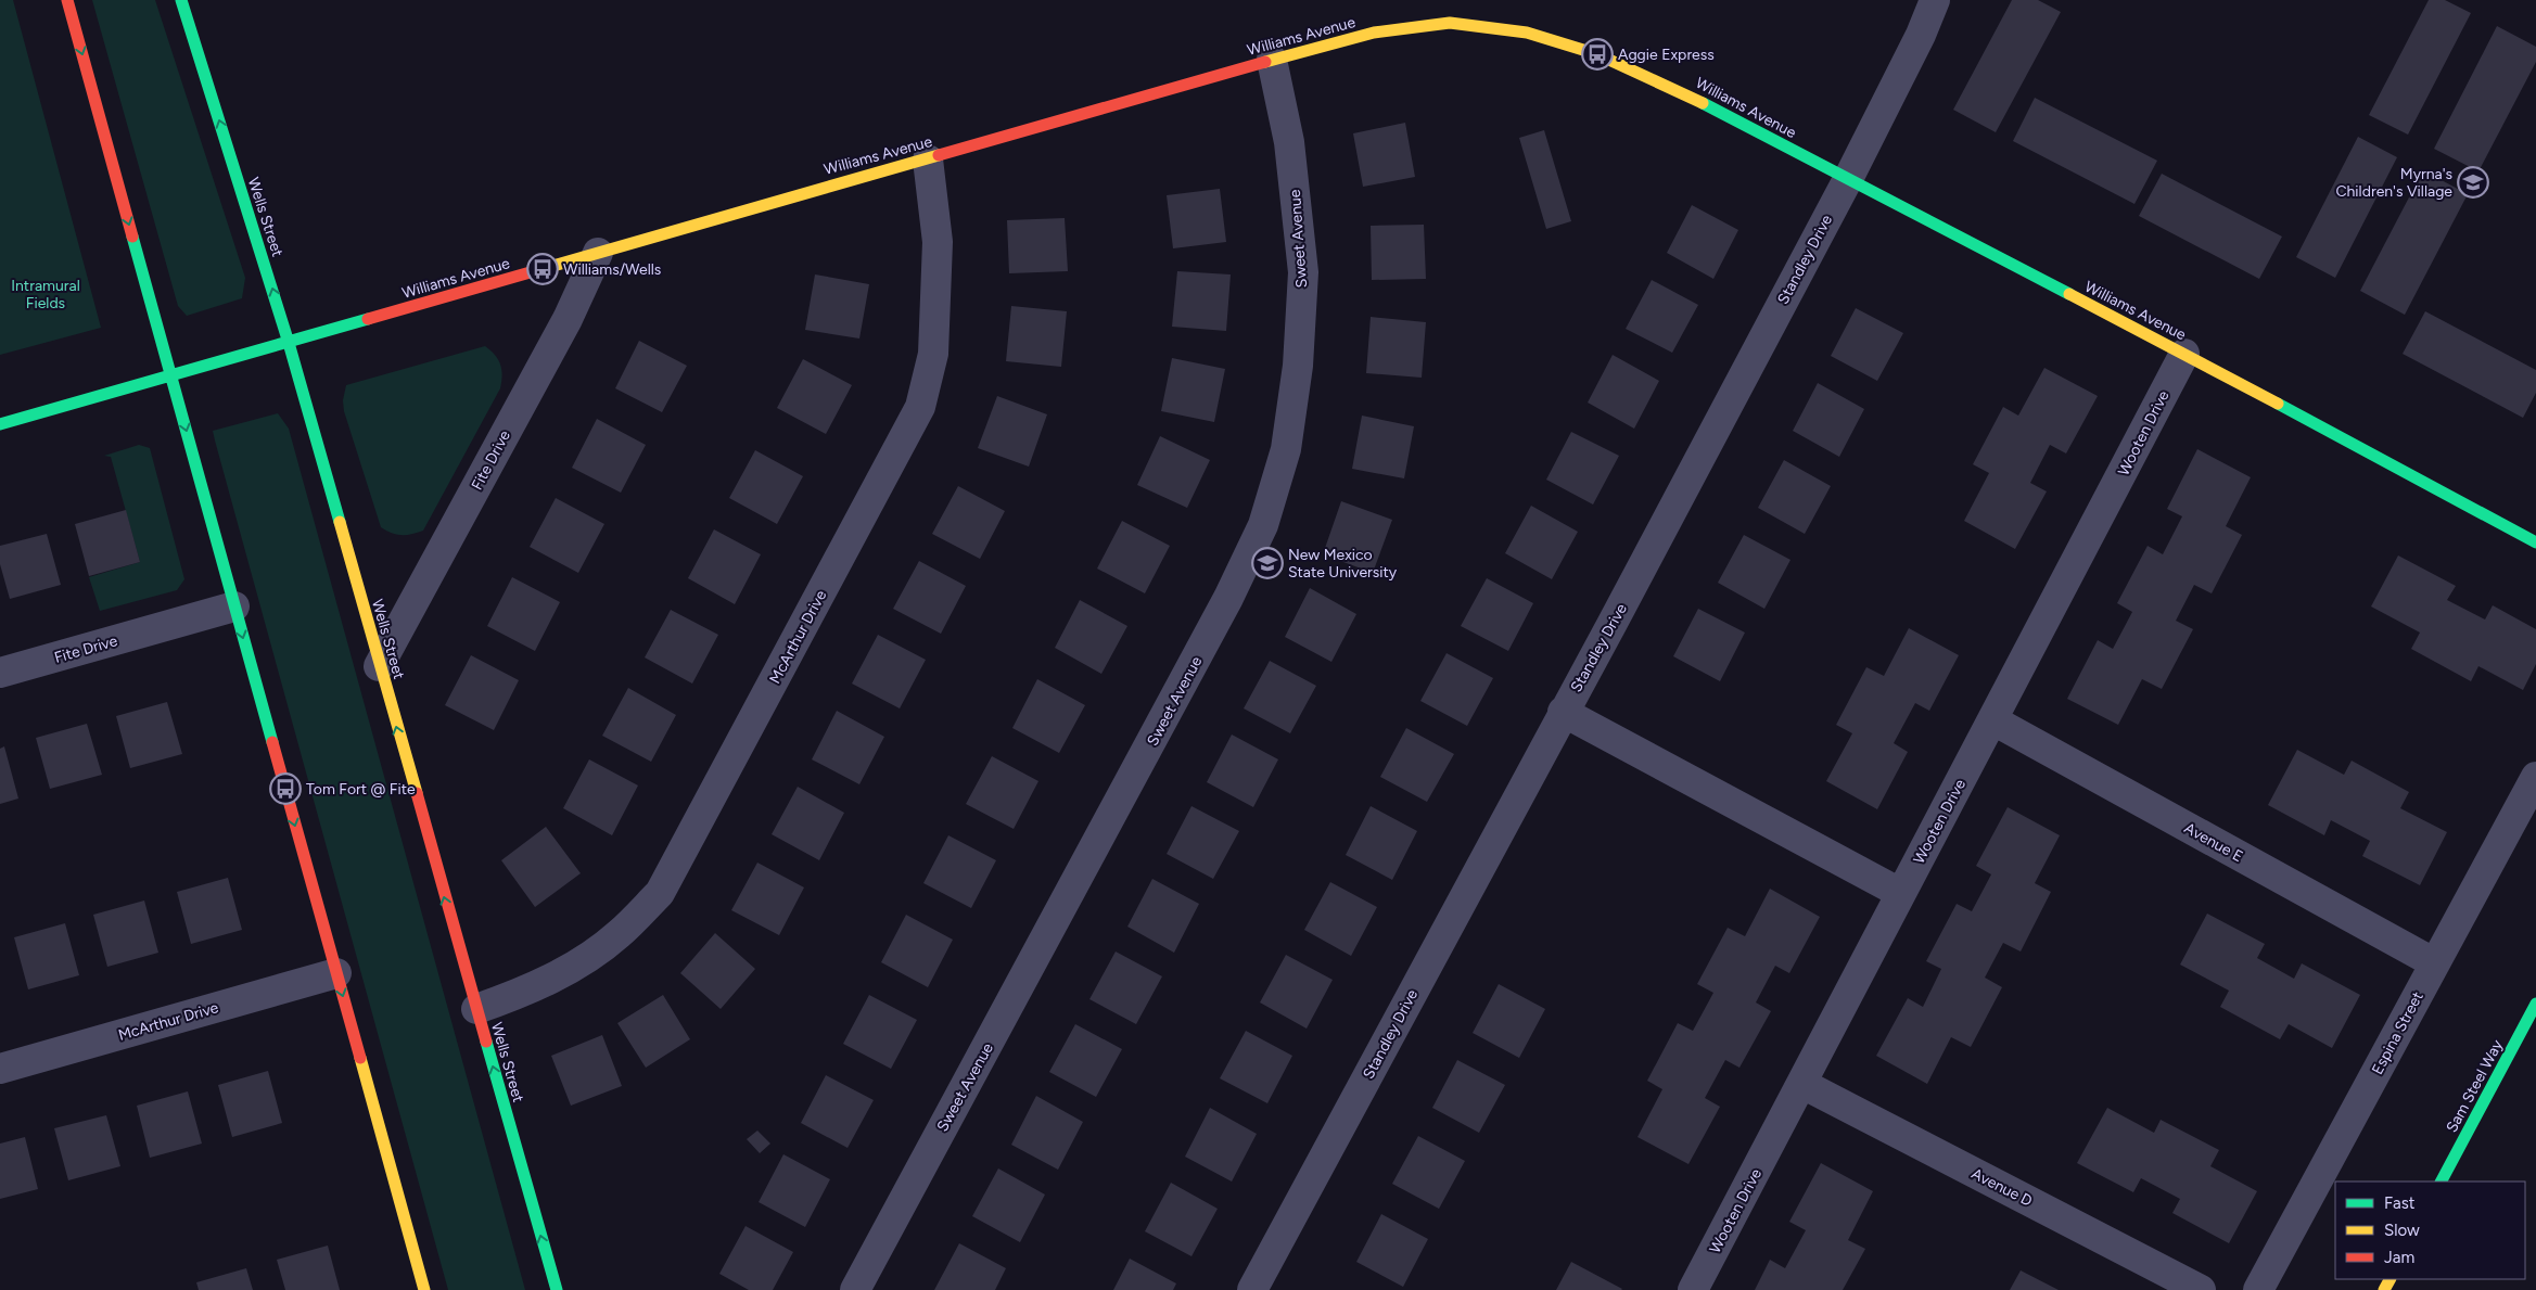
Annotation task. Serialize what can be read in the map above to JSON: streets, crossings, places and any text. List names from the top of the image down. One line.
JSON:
{"streets":{"street":["Williams Avenue","Wells Street","Sweet Avenue","Standley Drive","Wooten Drive","Fite Drive","McArthur Drive","Avenue E","Espina Street","Sam Steel Way","Avenue D"]},"crossings":[["Williams Avenue","Wells Street"],["Williams Avenue","Sweet Avenue"],["Williams Avenue","Standley Drive"],["Williams Avenue","Wooten Drive"],["Williams Avenue","Fite Drive"],["Williams Avenue","McArthur Drive"],["Wells Street","Fite Drive"],["Wells Street","McArthur Drive"],["Wooten Drive","Avenue E"],["Wooten Drive","Avenue D"],["Avenue E","Espina Street"]],"one_way":["Wells Street"],"parks":["Intramural Fields"],"places":{"bus stop":["Aggie Express","Williams/Wells","Tom Fort @ Fite"],"school or university":["Myrna's Children's Village","New Mexico State University"]},"legend":["Fast","Slow","Jam"]}
